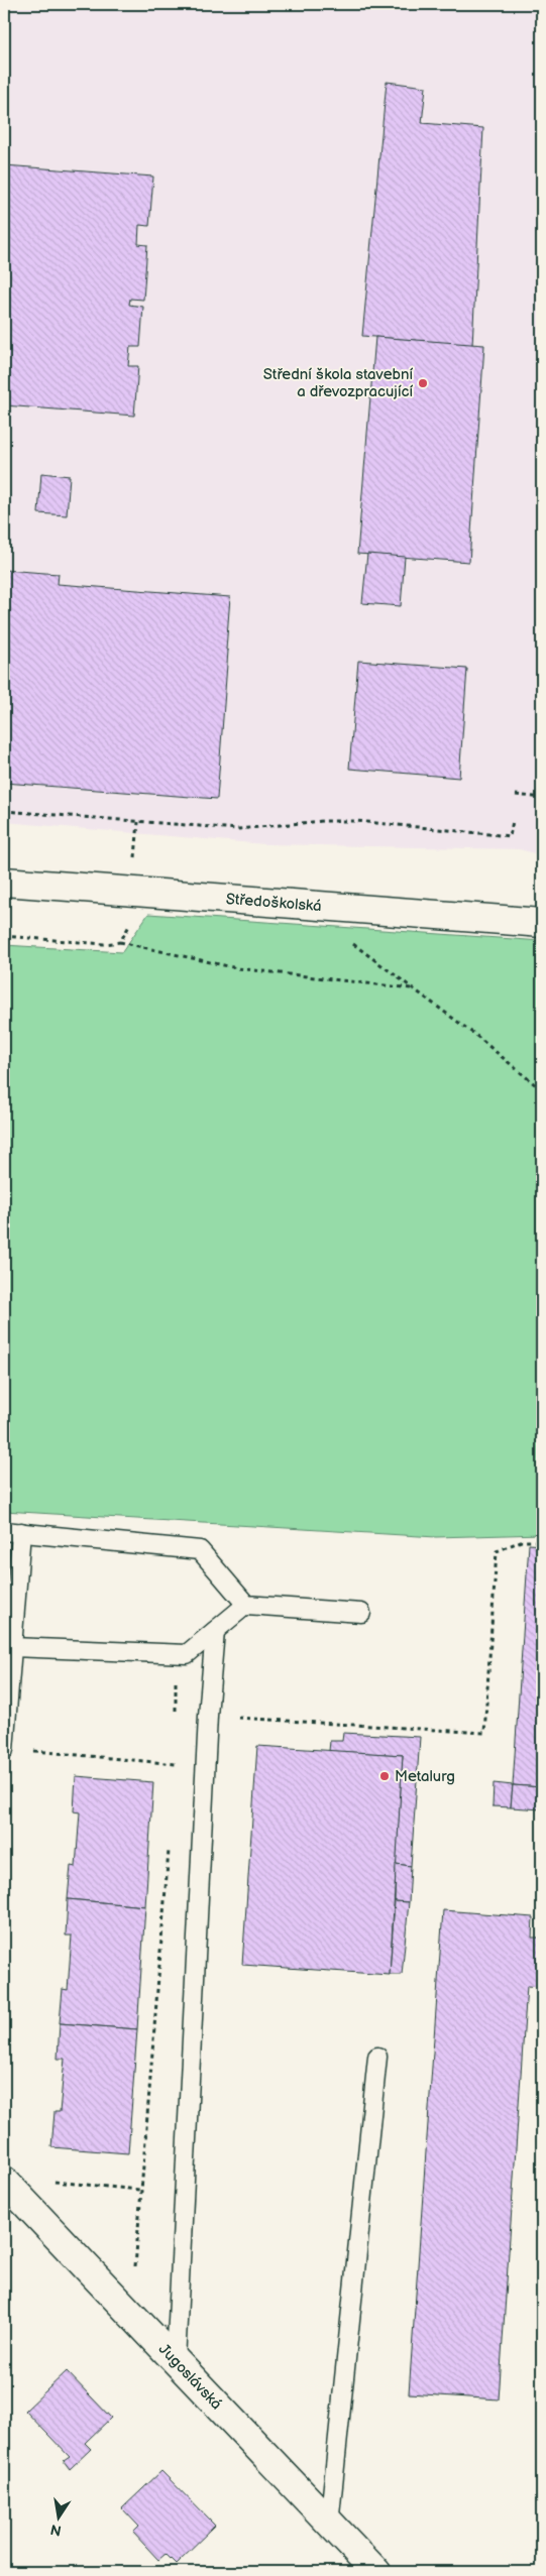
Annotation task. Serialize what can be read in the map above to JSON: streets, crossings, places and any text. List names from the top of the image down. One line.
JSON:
{"streets":{"street":["Středoškolská","Jugoslávská"]},"places":["Střední škola stavební a dřevozpracující","Metalurg"],"north":"bottom"}
